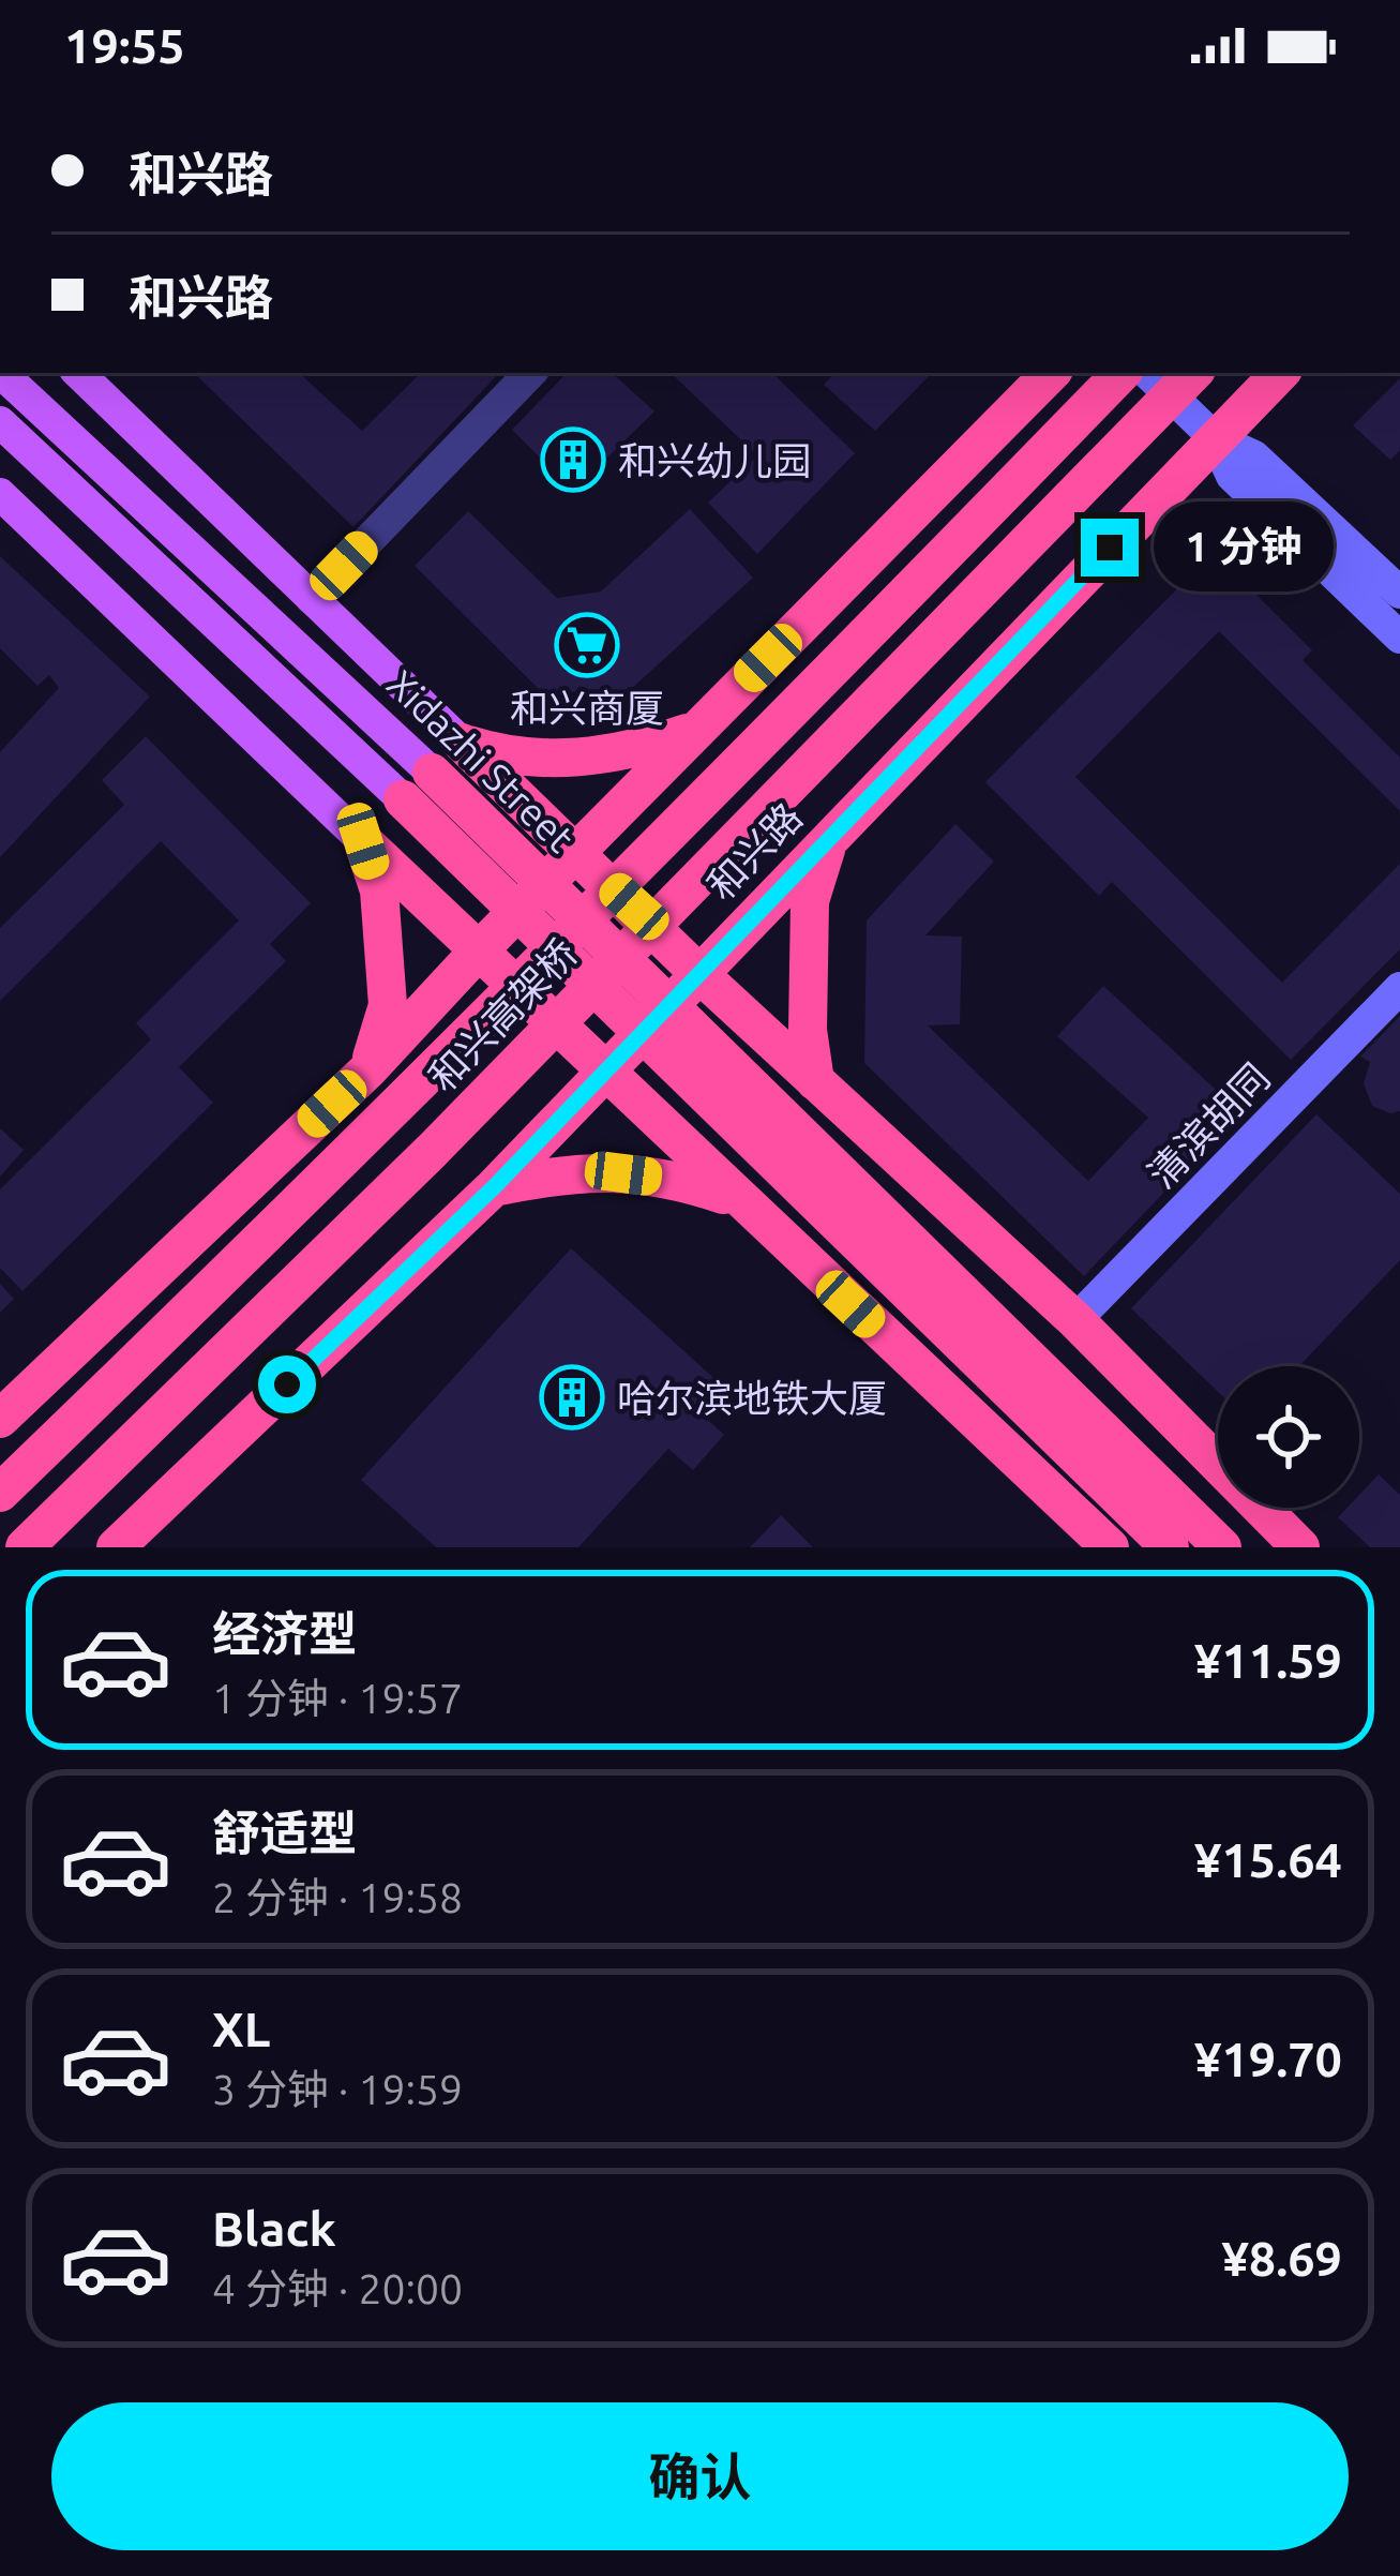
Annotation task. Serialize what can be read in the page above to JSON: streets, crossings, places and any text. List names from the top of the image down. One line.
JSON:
{"streets":{"highway":["Xidazhi Street","和兴路","和兴高架桥"],"main road":["清滨胡同"]},"places":{"building":["和兴幼儿园","哈尔滨地铁大厦"],"supermarket":["和兴商厦"]},"page":{"status":"19:55","banner":["和兴路","和兴路"],"bubble":"1 分钟","list":[{"name":"经济型","note":"1 分钟 · 19:57","value":"¥11.59"},{"name":"舒适型","note":"2 分钟 · 19:58","value":"¥15.64"},{"name":"XL","note":"3 分钟 · 19:59","value":"¥19.70"},{"name":"Black","note":"4 分钟 · 20:00","value":"¥8.69"}],"buttons":"确认"}}
